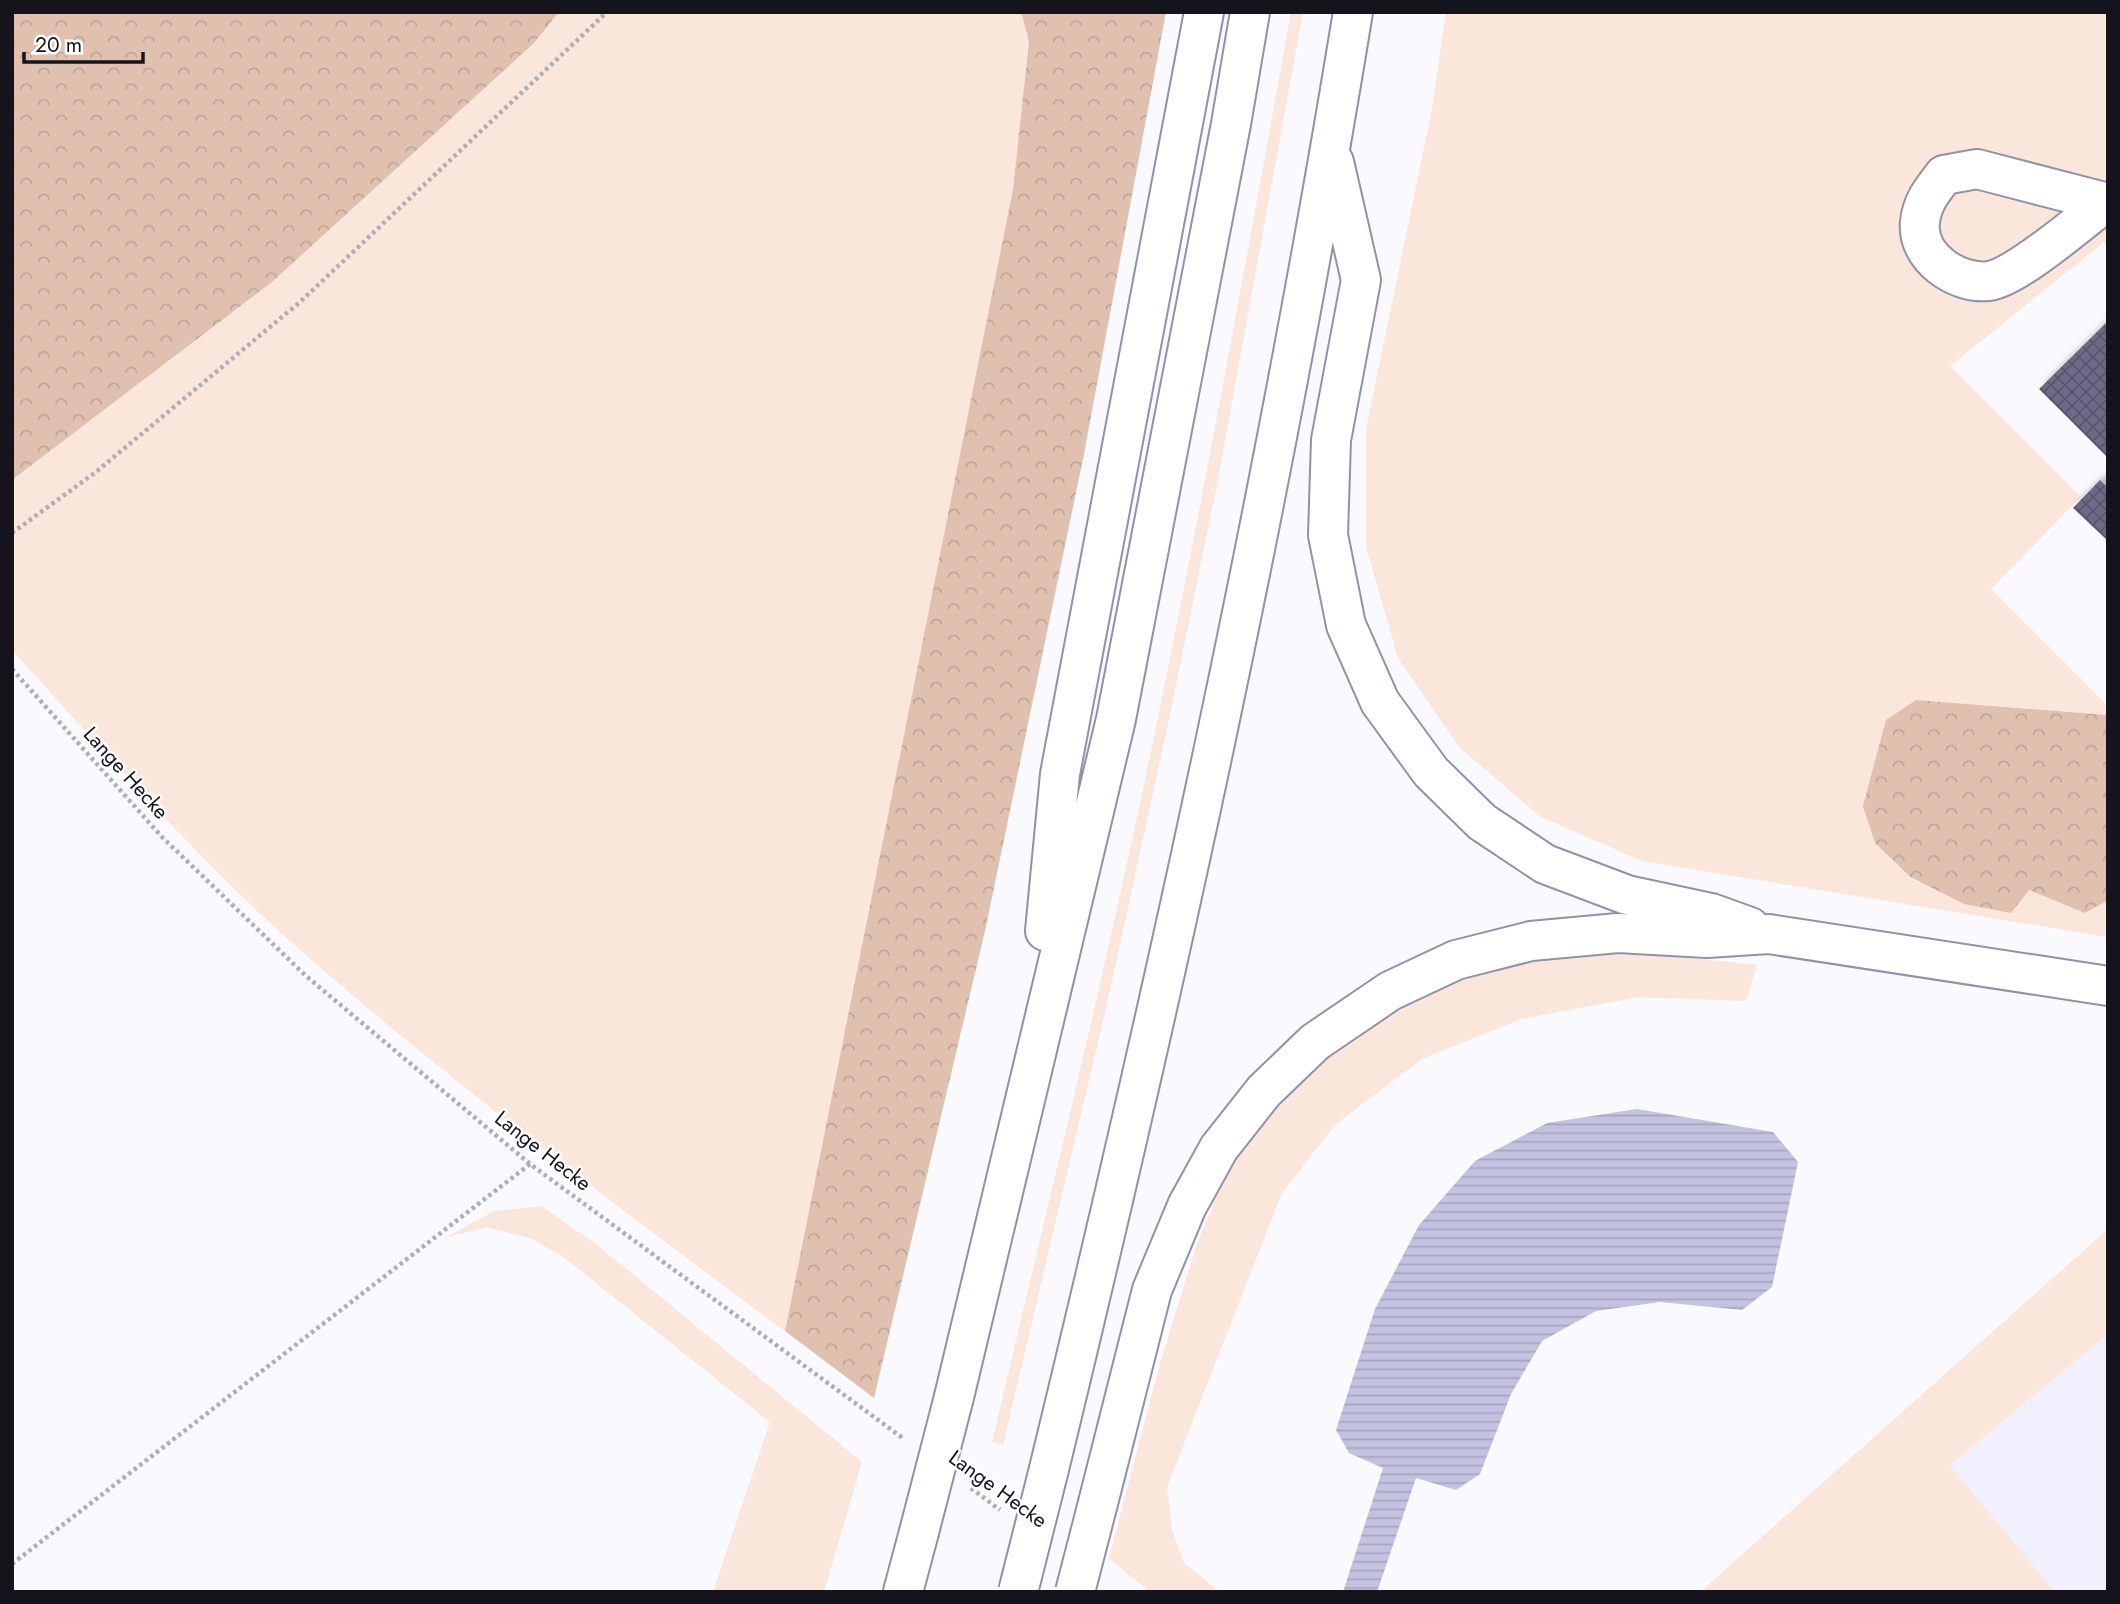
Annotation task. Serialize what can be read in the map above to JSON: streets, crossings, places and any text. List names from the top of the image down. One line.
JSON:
{"streets":{"path":["Lange Hecke"]},"scale_bar":"20 m"}
